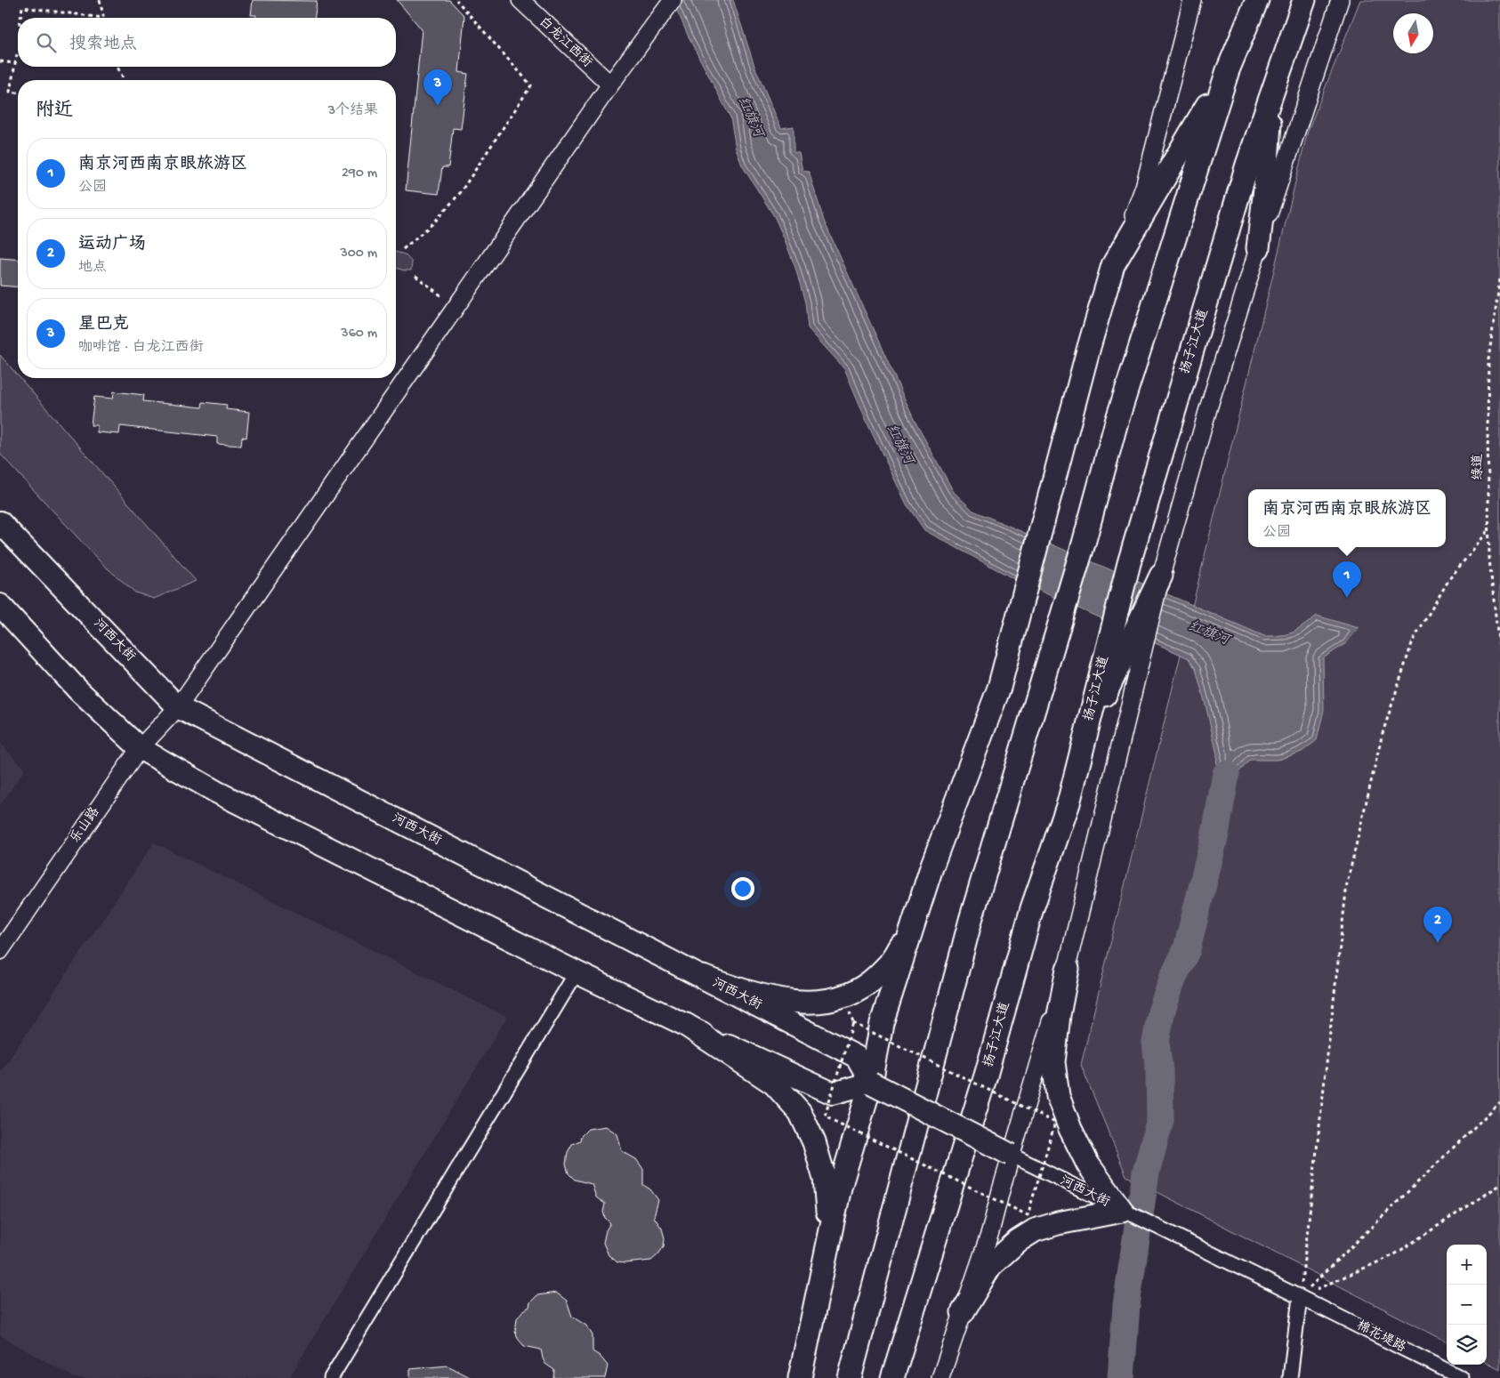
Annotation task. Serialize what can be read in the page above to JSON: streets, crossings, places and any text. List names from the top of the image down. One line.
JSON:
{"streets":{"highway":["扬子江大道"],"main road":["河西大街"],"street":["白龙江西街","乐山路","棉花堤路"],"path":["绿道"]},"crossings":[["白龙江西街","乐山路"],["河西大街","乐山路"],["河西大街","棉花堤路"]],"water":["红旗河"],"north":"bottom","page":{"search":"搜索地点","pins":["3","1","2"],"heading":["附近","3个结果"],"list":[{"mark":"1","name":"南京河西南京眼旅游区","note":"公园","value":"290 m"},{"mark":"2","name":"运动广场","note":"地点","value":"300 m"},{"mark":"3","name":"星巴克","note":"咖啡馆 · 白龙江西街","value":"360 m"}],"popup":["南京河西南京眼旅游区","公园"],"map_buttons":["+","−"]}}
